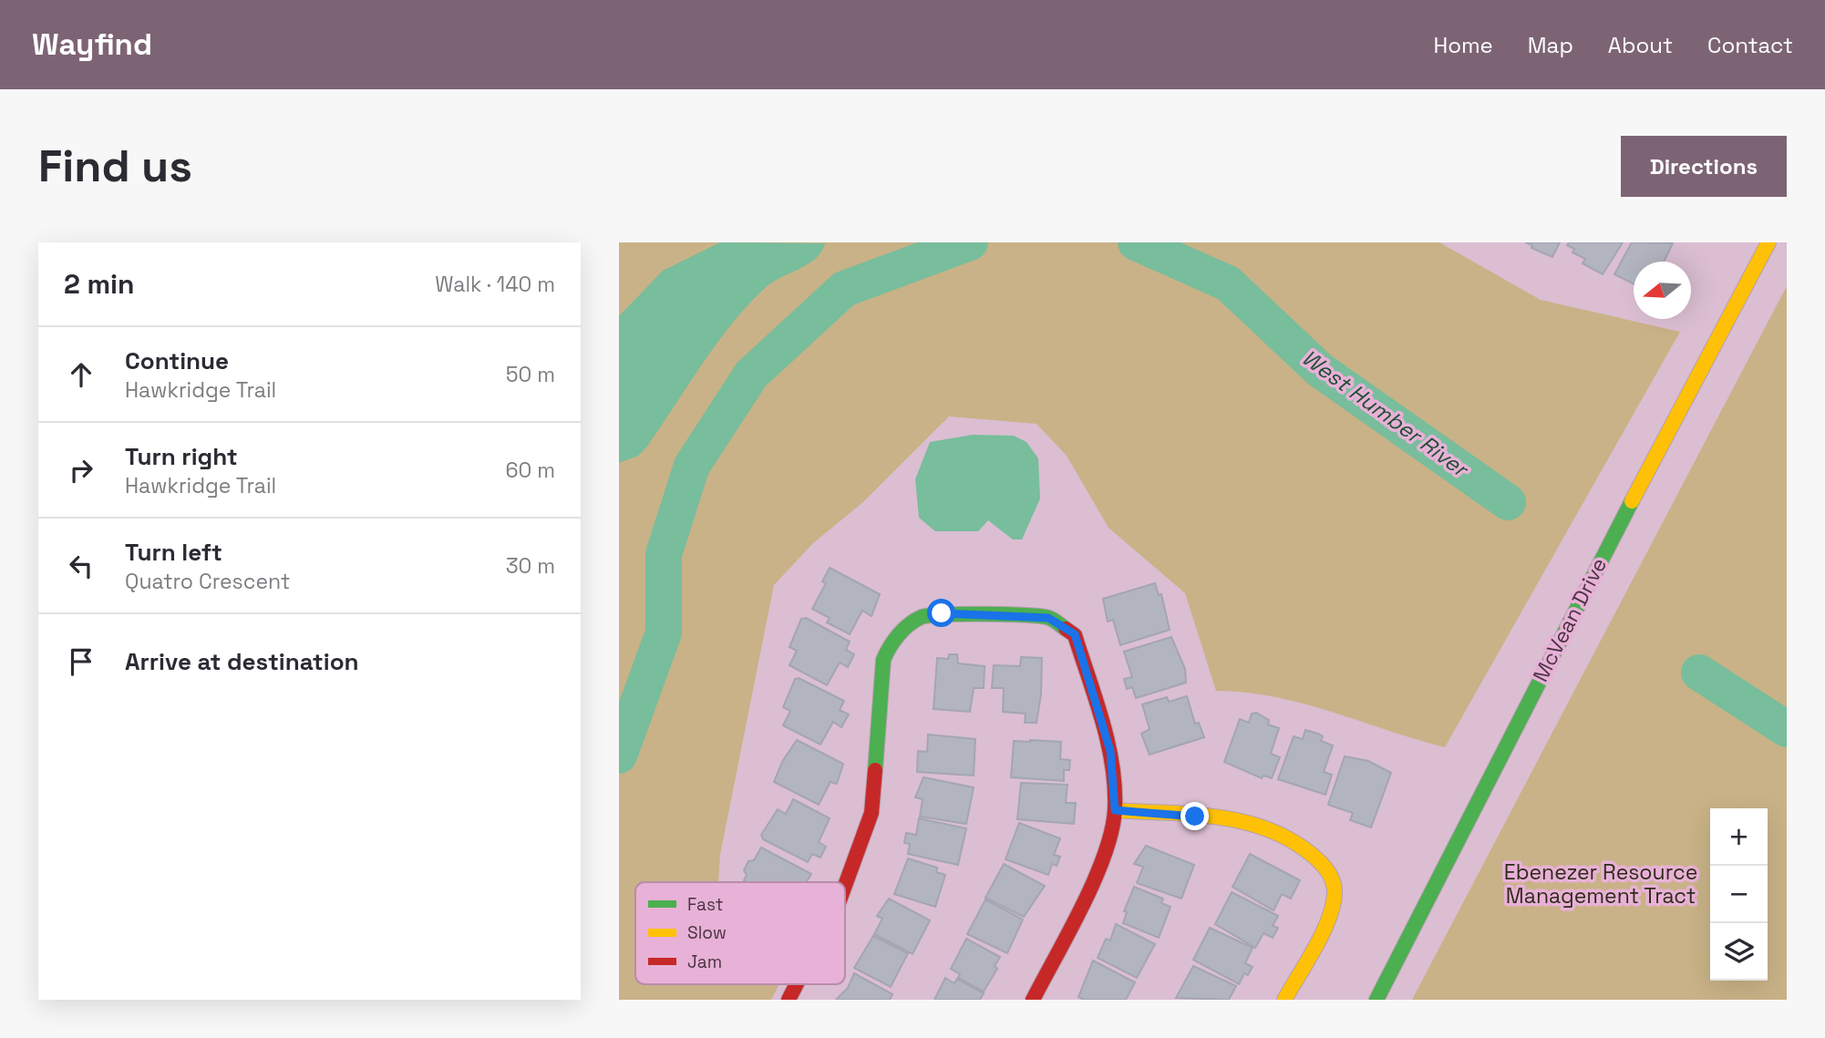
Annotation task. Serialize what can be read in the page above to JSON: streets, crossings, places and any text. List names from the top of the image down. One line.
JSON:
{"streets":{"street":["McVean Drive"]},"water":["West Humber River"],"parks":["Ebenezer Resource Management Tract"],"legend":["Fast","Slow","Jam"],"north":"left","page":{"header":"Wayfind","nav":["Home","Map","About","Contact"],"buttons":"Directions","title":"Find us","heading":["2 min","Walk · 140 m"],"list":[["Continue","Hawkridge Trail","50 m"],["Turn right","Hawkridge Trail","60 m"],["Turn left","Quatro Crescent","30 m"],"Arrive at destination"],"map_buttons":["+","−"]}}
